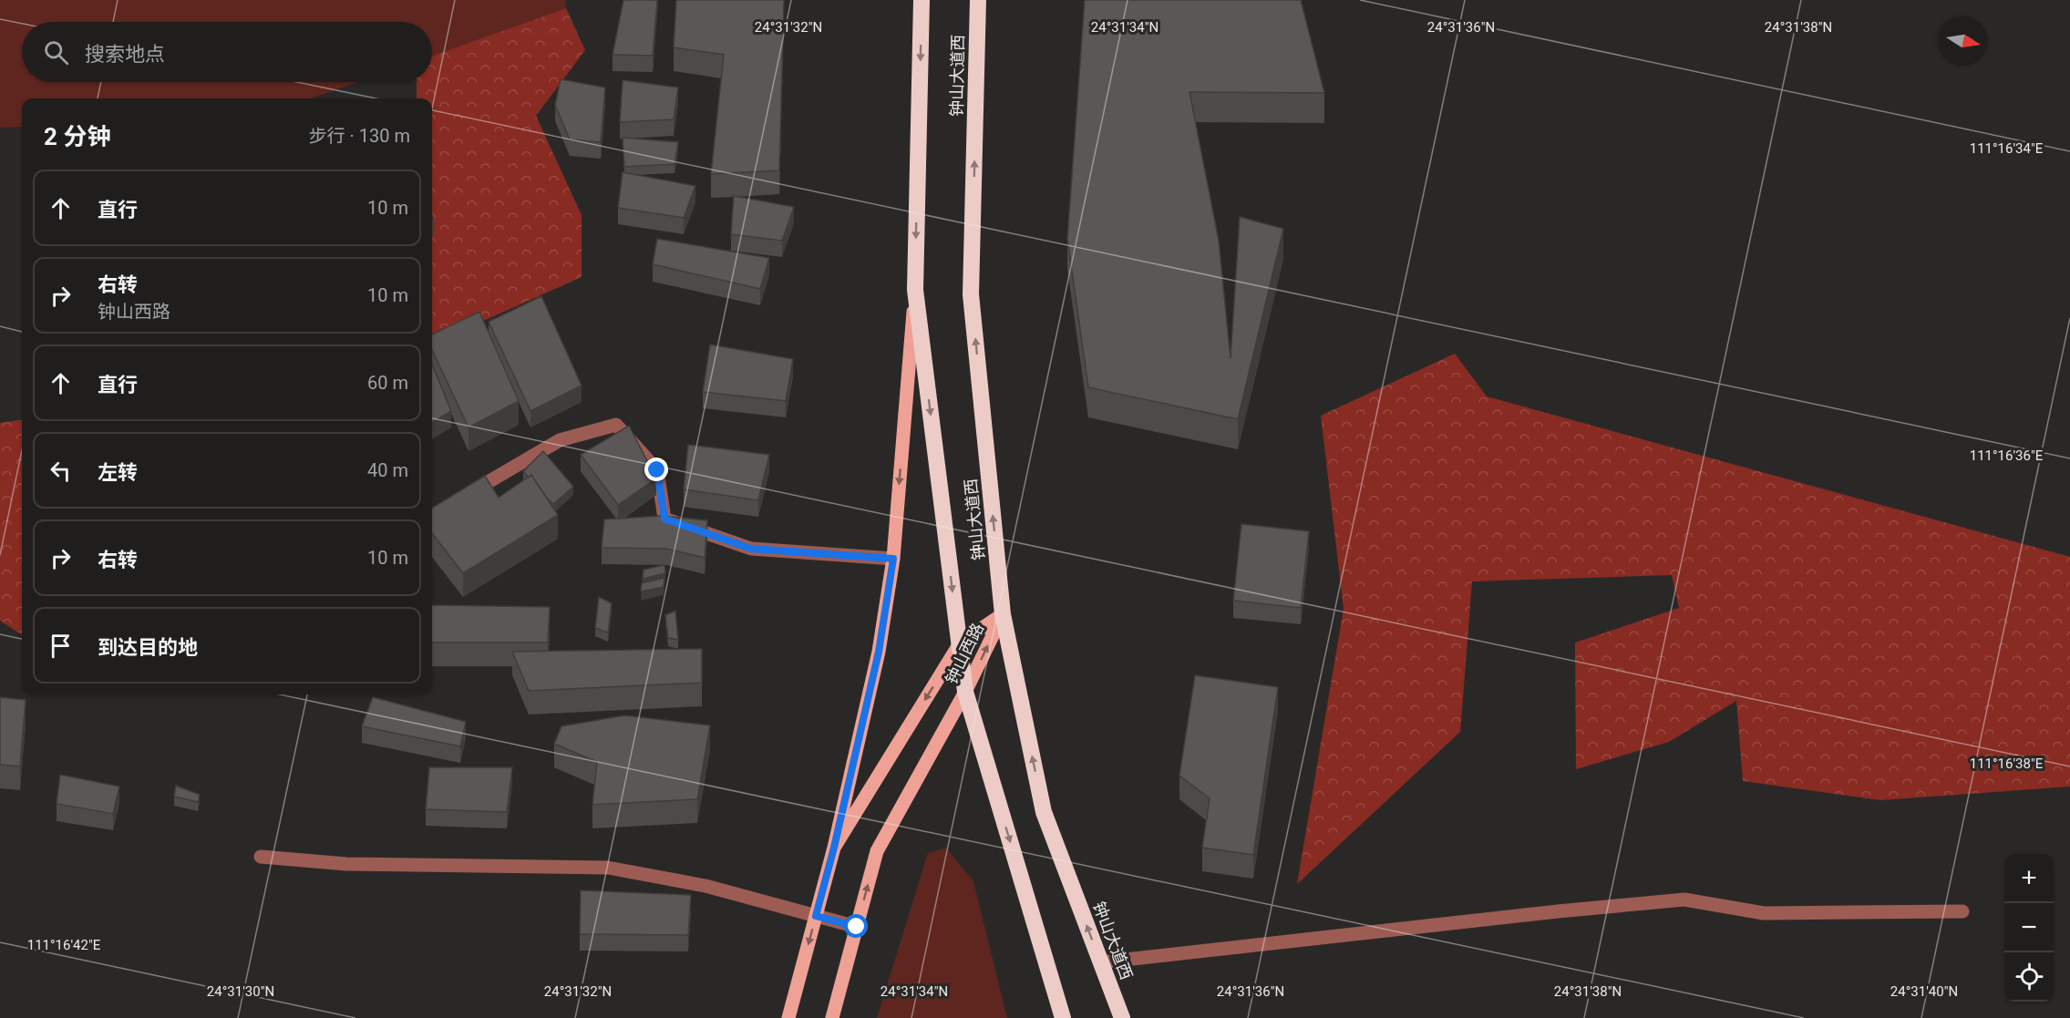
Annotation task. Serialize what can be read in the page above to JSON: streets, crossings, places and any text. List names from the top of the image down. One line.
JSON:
{"streets":{"highway":["钟山大道西"],"main road":["钟山西路"]},"crossings":[["钟山大道西","钟山西路"]],"north":"right","page":{"search":"搜索地点","heading":["2 分钟","步行 · 130 m"],"list":[["直行","10 m"],["右转","钟山西路","10 m"],["直行","60 m"],["左转","40 m"],["右转","10 m"],"到达目的地"],"map_buttons":["+","−"]},"coordinates":["24°31'32\"N","24°31'34\"N","24°31'36\"N","24°31'38\"N","111°16'34\"E","111°16'36\"E","111°16'38\"E","111°16'42\"E","24°31'30\"N","24°31'40\"N"]}
